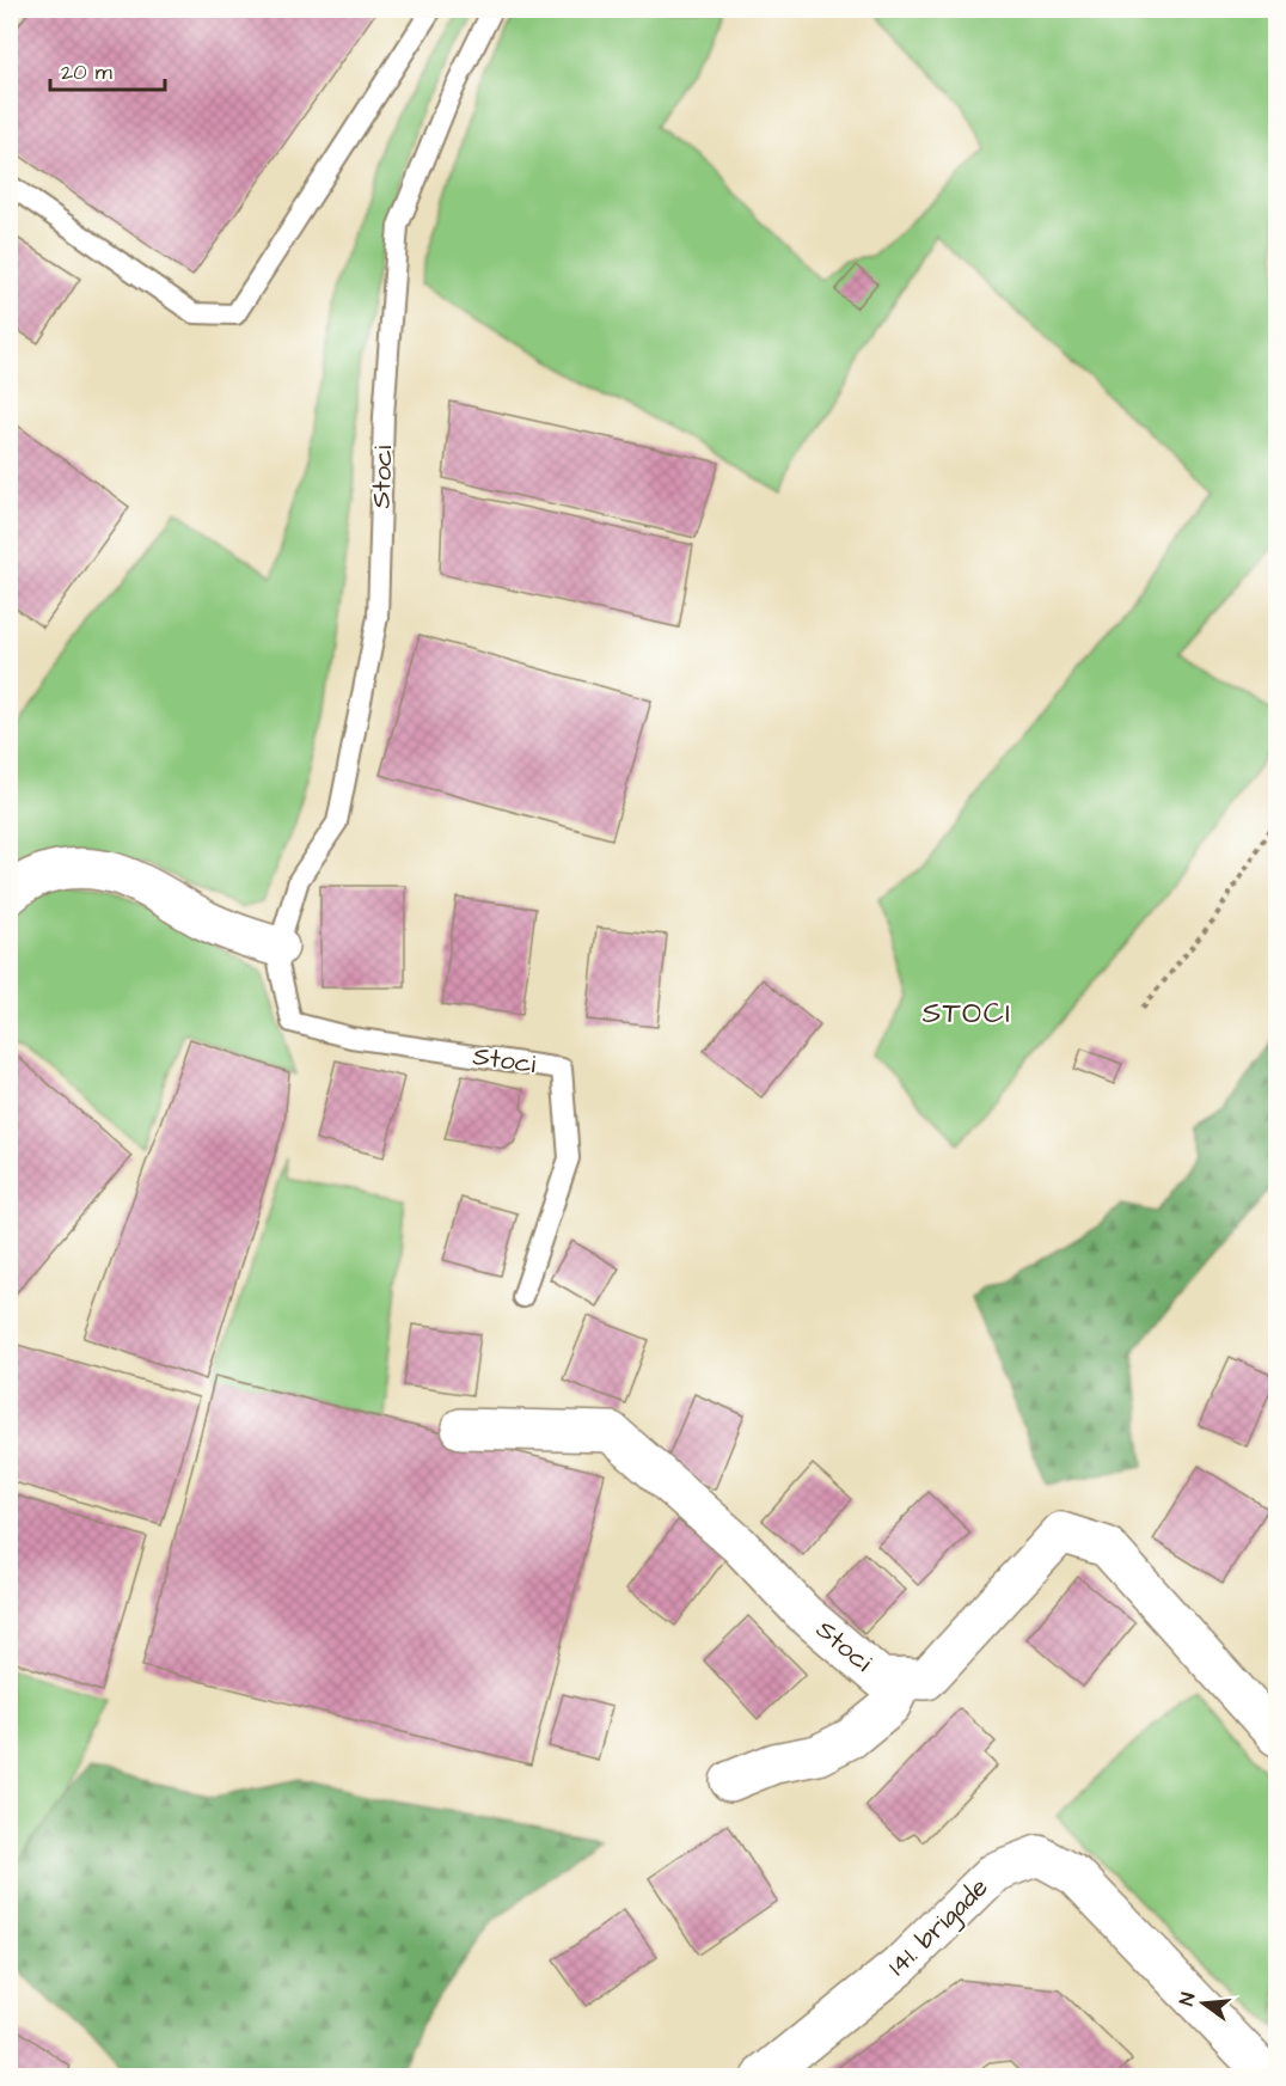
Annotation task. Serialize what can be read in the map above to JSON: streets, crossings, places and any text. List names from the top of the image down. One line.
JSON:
{"streets":{"street":["Stoci","141. brigade"]},"districts":["STOCI"],"scale_bar":"20 m","north":"left"}
